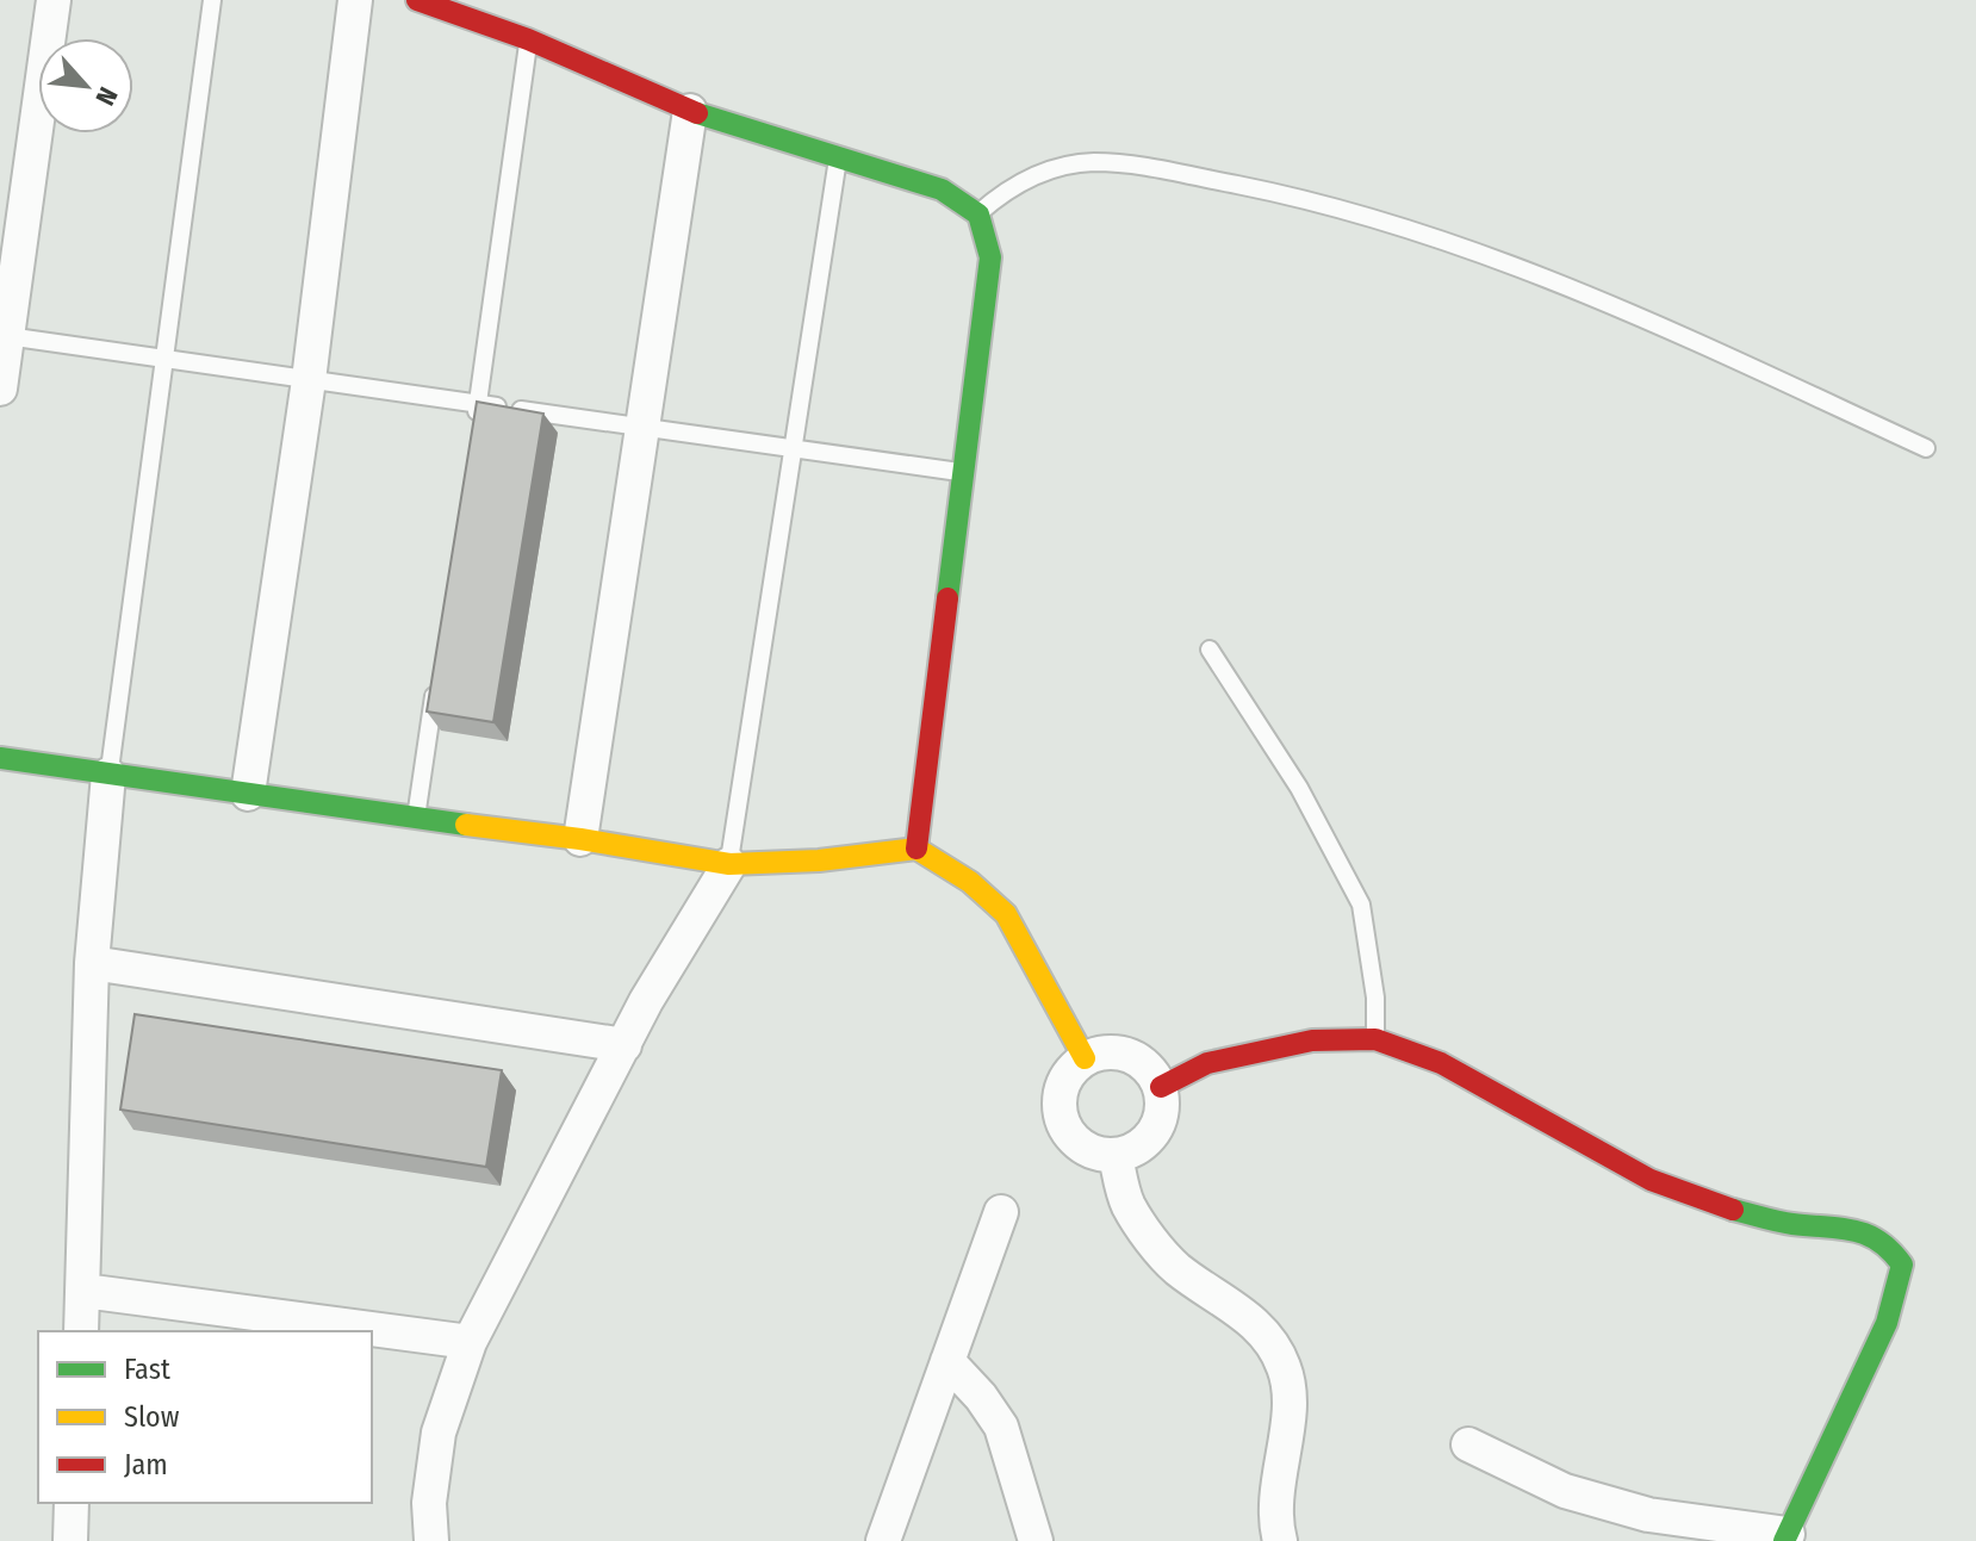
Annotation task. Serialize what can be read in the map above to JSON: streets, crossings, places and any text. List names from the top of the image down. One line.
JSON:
{"legend":["Fast","Slow","Jam"],"north":"bottom right"}
